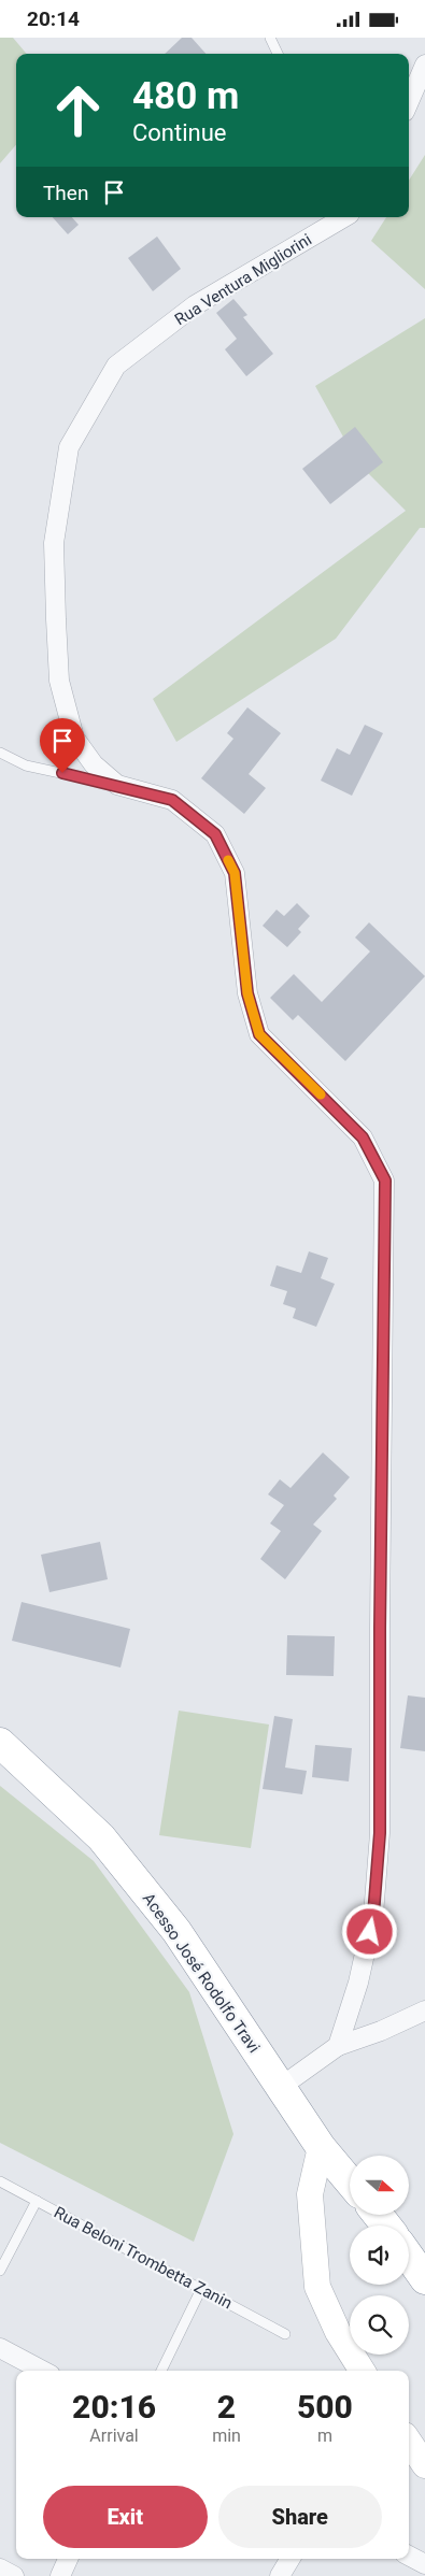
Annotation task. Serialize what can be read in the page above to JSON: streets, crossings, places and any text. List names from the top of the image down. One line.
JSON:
{"streets":{"highway":["Acesso José Rodolfo Travi"],"street":["Rua Ventura Migliorini"],"lane":["Rua Beloni Trombetta Zanin"]},"north":"right","page":{"status":"20:14","turn":["480 m","Continue"],"then":"Then","eta":["20:16","Arrival","2","min","500","m"],"buttons":["Exit","Share"]}}
